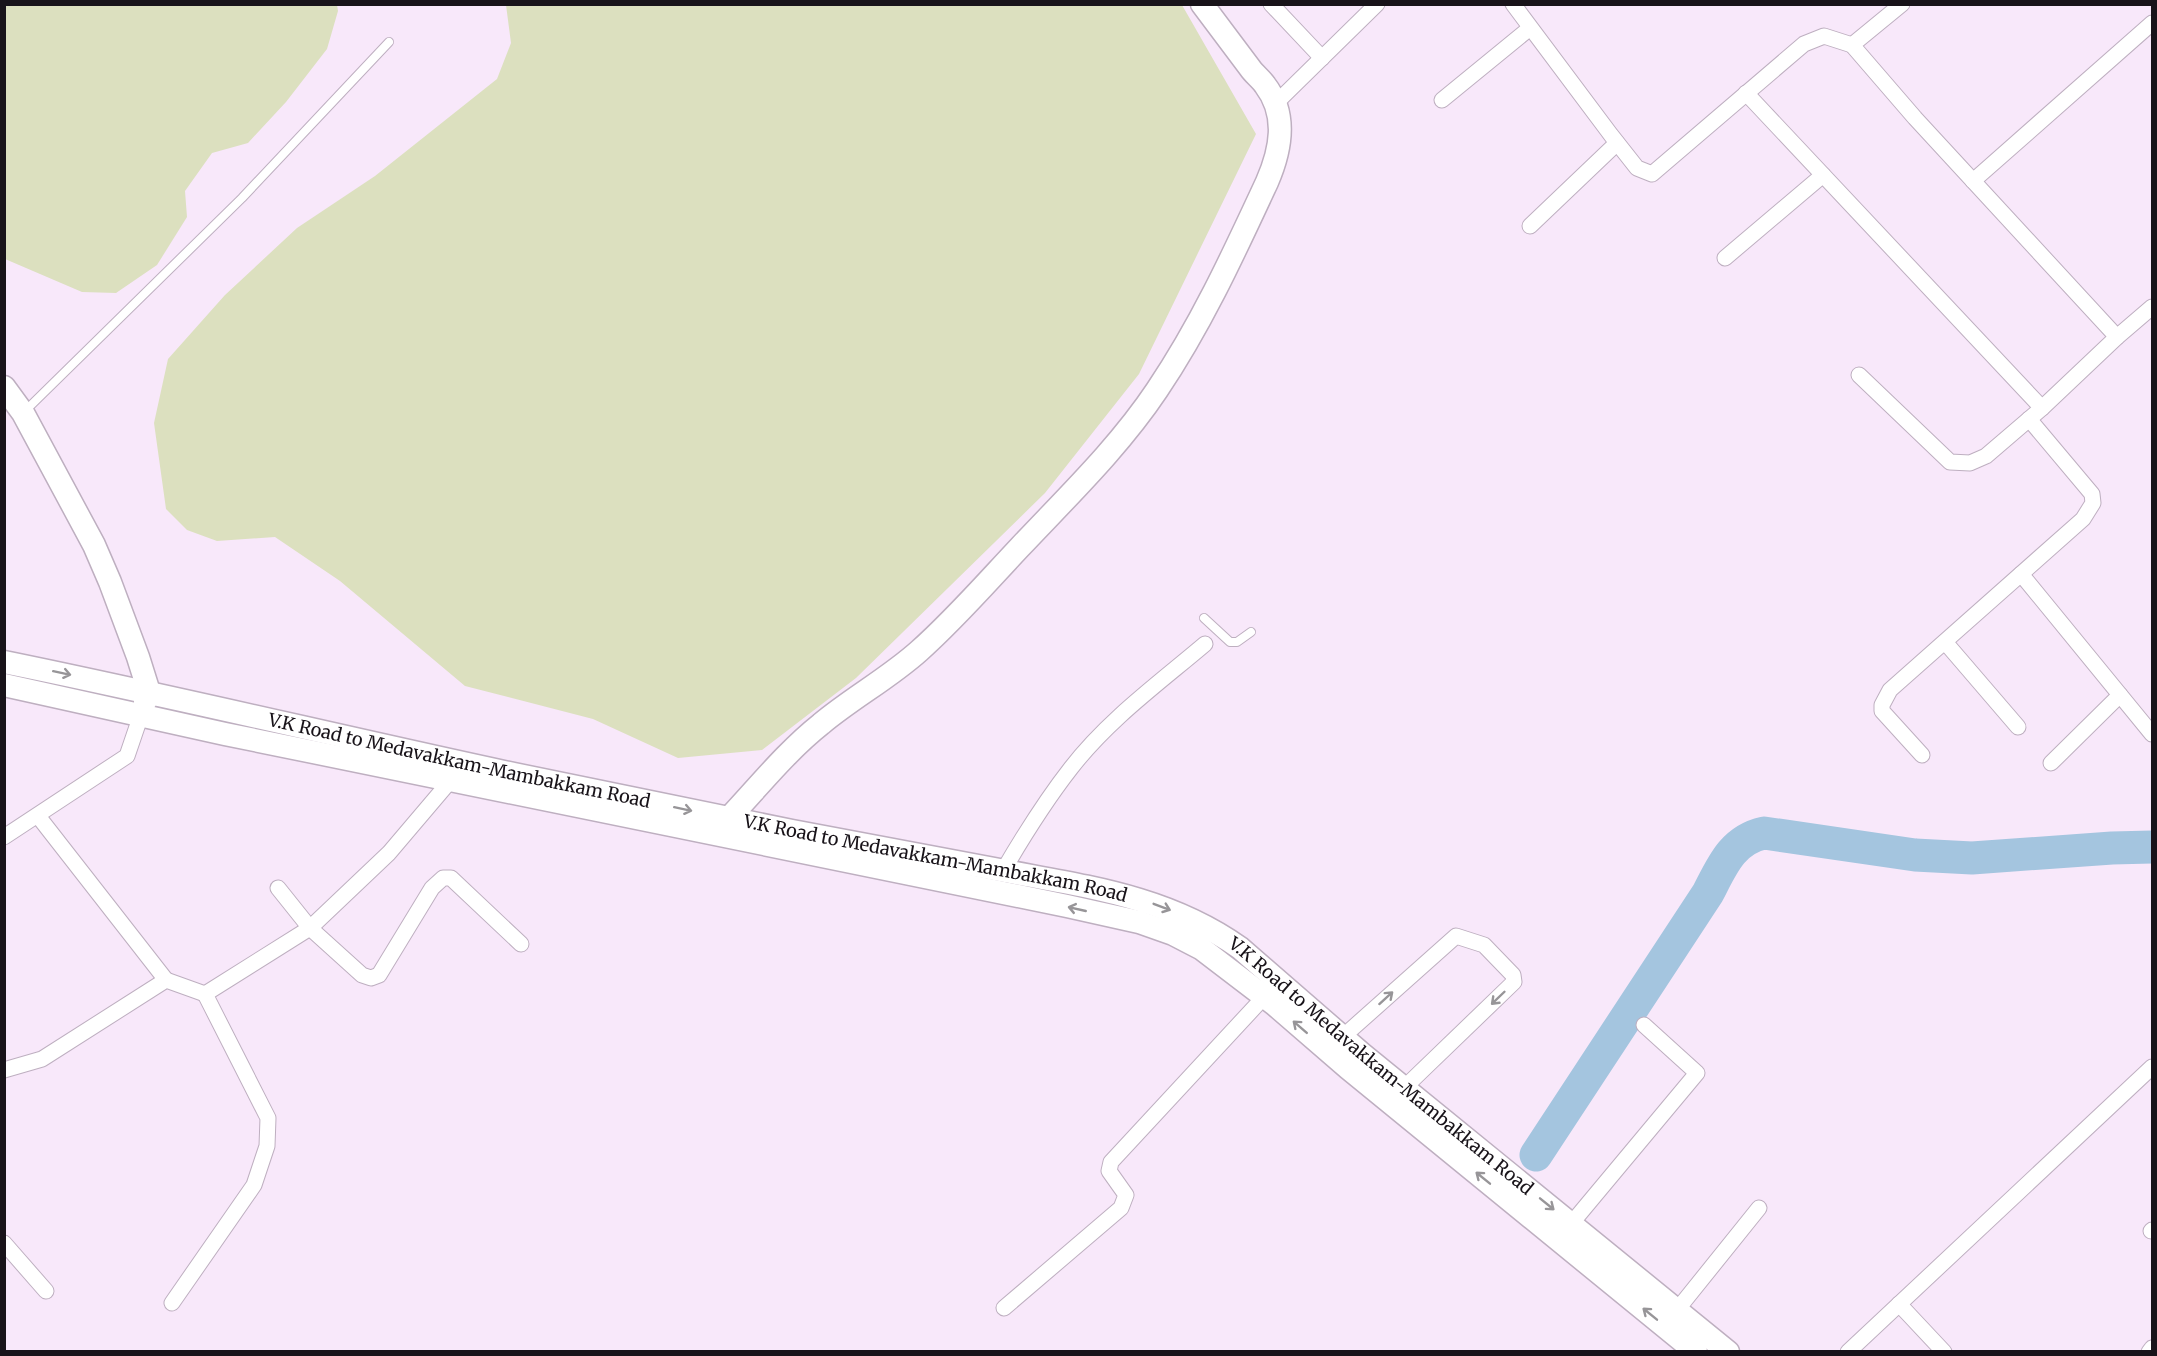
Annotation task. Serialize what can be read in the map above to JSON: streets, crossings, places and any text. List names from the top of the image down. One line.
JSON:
{"streets":{"street":["V.K Road to Medavakkam-Mambakkam Road"]}}
